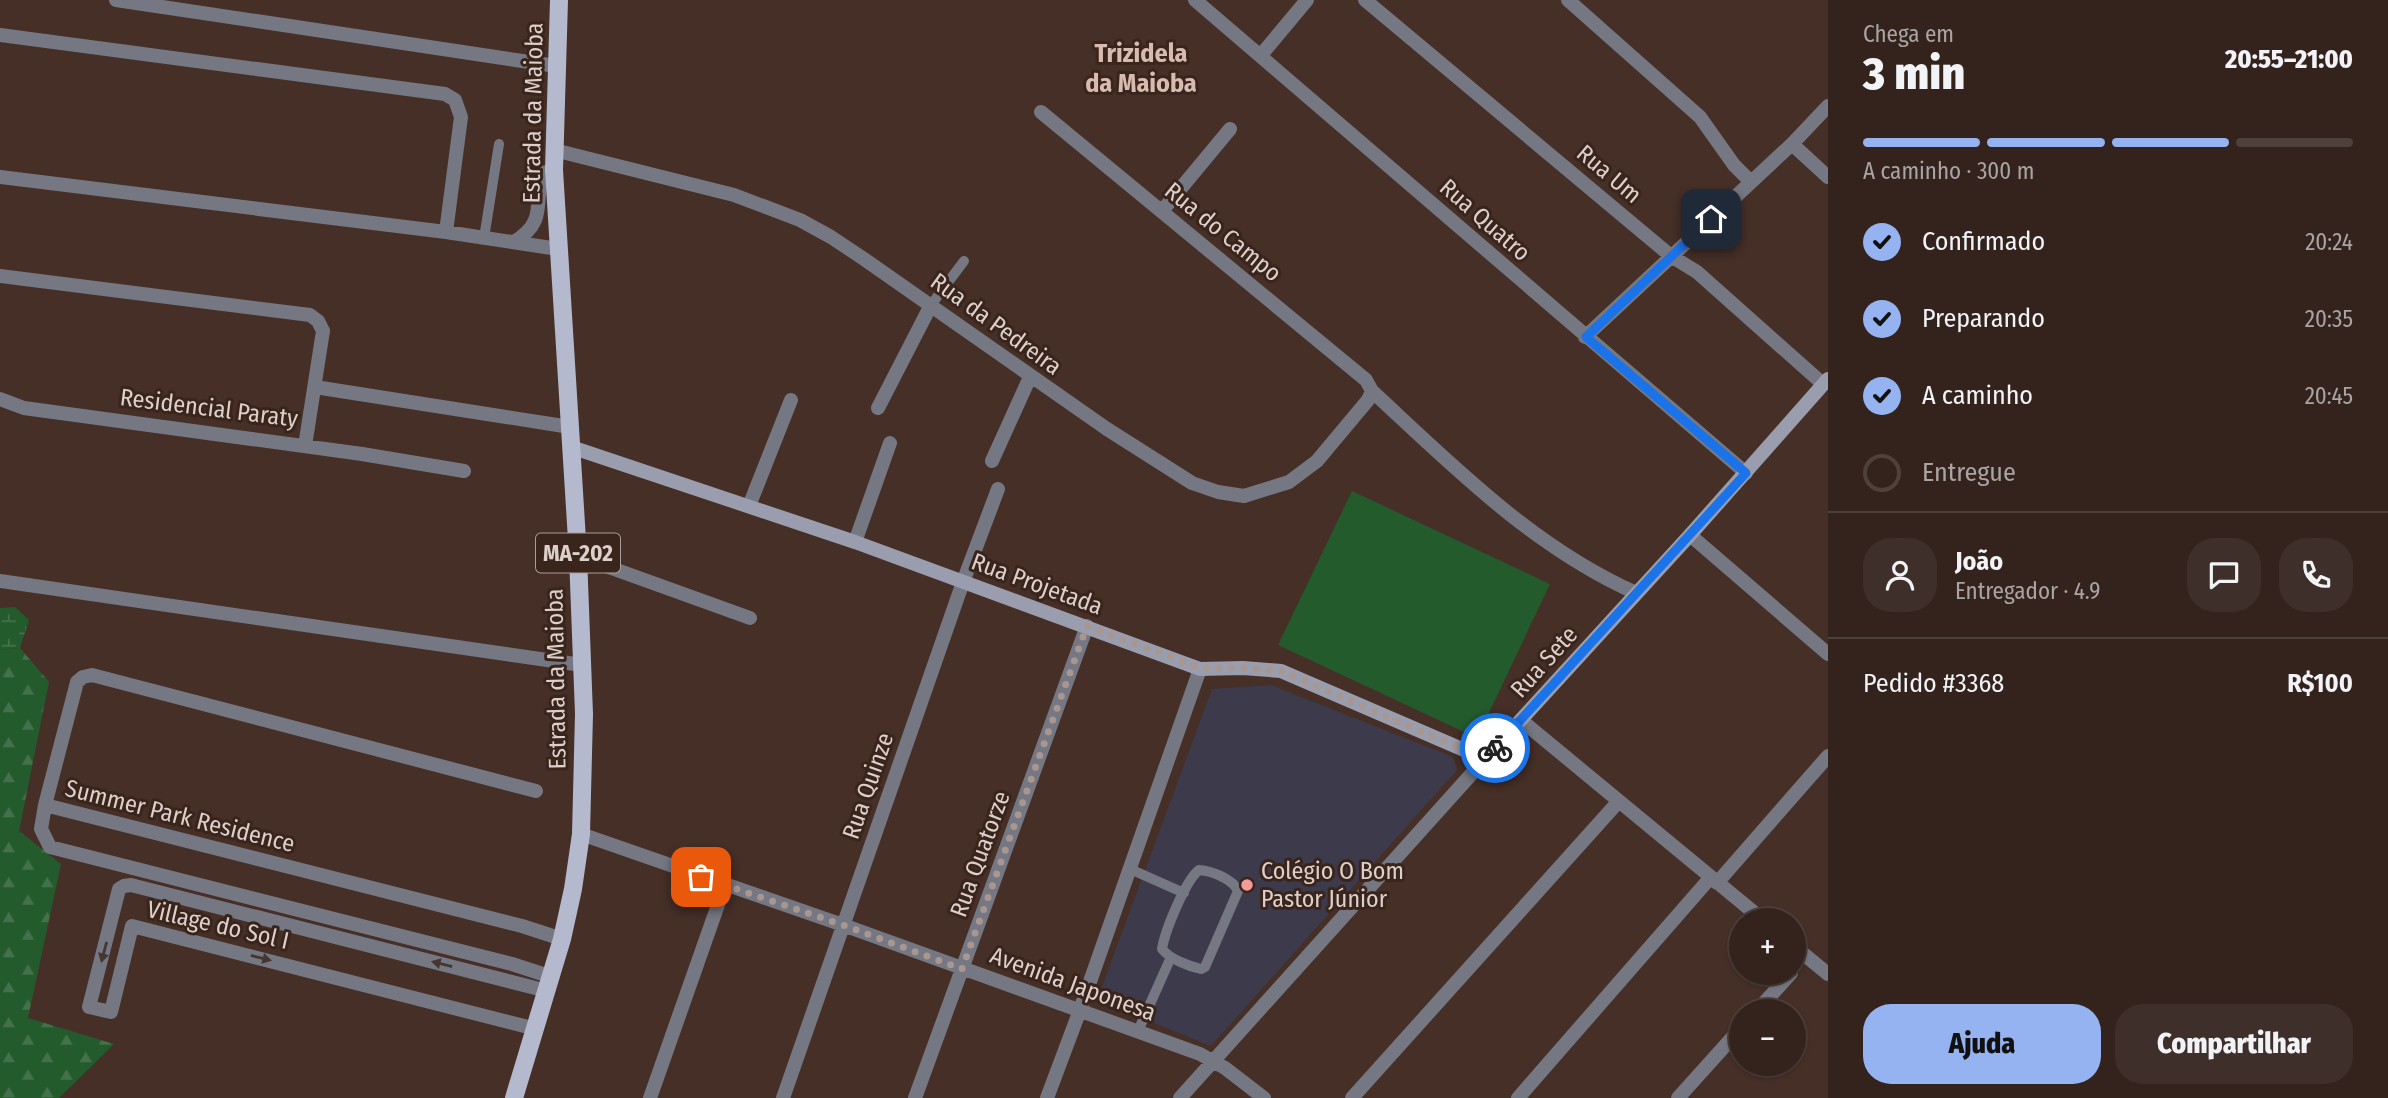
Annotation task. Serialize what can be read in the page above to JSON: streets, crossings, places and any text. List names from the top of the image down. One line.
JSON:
{"streets":{"main road":["Estrada da Maioba","MA-202"],"street":["Rua Um","Rua Quatro","Rua do Campo","Rua da Pedreira","Residencial Paraty","Rua Projetada","Rua Sete","Rua Quinze","Summer Park Residence","Rua Quatorze","Village do Sol I","Avenida Japonesa"]},"crossings":[["Estrada da Maioba","Rua da Pedreira"],["Estrada da Maioba","Rua Projetada"],["Estrada da Maioba","Summer Park Residence"],["Estrada da Maioba","Village do Sol I"],["Estrada da Maioba","Avenida Japonesa"],["Rua Um","Rua Sete"],["Rua Quatro","Rua Sete"],["Rua do Campo","Rua da Pedreira"],["Rua do Campo","Rua Sete"],["Rua Projetada","Rua Sete"],["Rua Projetada","Rua Quinze"],["Rua Projetada","Rua Quatorze"],["Rua Sete","Avenida Japonesa"],["Rua Quinze","Avenida Japonesa"],["Rua Quatorze","Avenida Japonesa"]],"districts":["Trizidela da Maioba"],"places":["Colégio O Bom Pastor Júnior"],"page":{"heading":["3 min","Chega em","20:55–21:00"],"panel":["João","Entregador · 4.9","Pedido #3368","R$100"],"bar":"A caminho · 300 m","list":[["Confirmado","20:24"],["Preparando","20:35"],["A caminho","20:45"],"Entregue"],"map_buttons":["+","−"],"buttons":["Ajuda","Compartilhar"]}}
